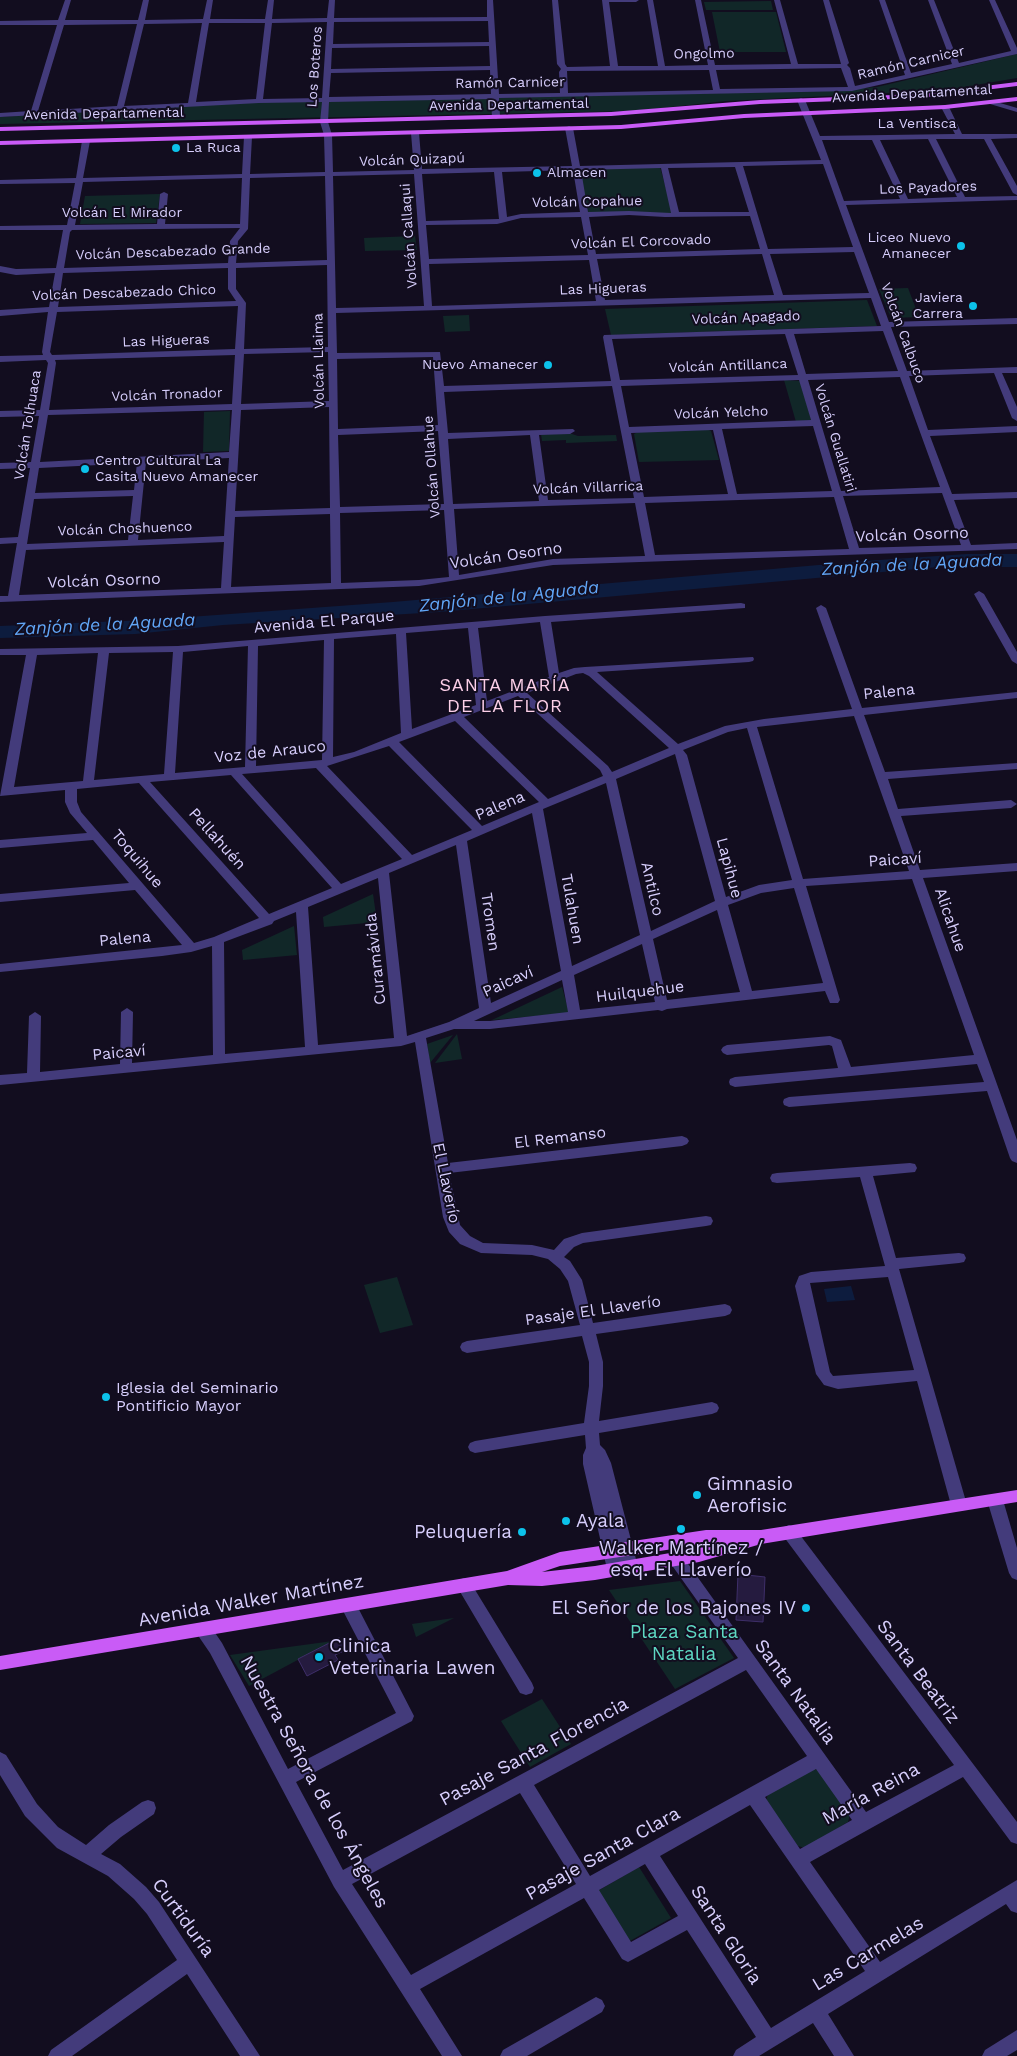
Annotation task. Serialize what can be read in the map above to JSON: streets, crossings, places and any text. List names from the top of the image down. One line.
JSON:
{"streets":{"main road":["Avenida Departamental","Avenida Walker Martínez"],"street":["Ongolmo","Ramón Carnicer","Los Boteros","La Ventisca","Volcán Quizapú","Los Payadores","Volcán Copahue","Volcán El Mirador","Volcán Callaqui","Volcán El Corcovado","Volcán Descabezado Grande","Las Higueras","Volcán Descabezado Chico","Volcán Apagado","Volcán Calbuco","Volcán Llaima","Volcán Antillanca","Volcán Tronador","Volcán Yelcho","Volcán Tolhuaca","Volcán Guallatiri","Volcán Ollahue","Volcán Villarrica","Volcán Choshuenco","Volcán Osorno","Avenida El Parque","Palena","Voz de Arauco","Pellahuén","Toquihue","Paicaví","Lapihue","Antilco","Tulahuen","Alicahue","Tromen","Curamávida","Huilquehue","El Remanso","El Llaverío","Pasaje El Llaverío","Santa Beatriz","Santa Natalia","Pasaje Santa Florencia","Nuestra Señora de los Ángeles","María Reina","Pasaje Santa Clara","Curtiduría","Santa Gloria","Las Carmelas"]},"crossings":[["Ramón Carnicer","Los Boteros"],["Los Boteros","Avenida Departamental"],["Los Boteros","Volcán Llaima"],["Avenida Departamental","Volcán Callaqui"],["Avenida Departamental","Volcán Calbuco"],["Avenida Departamental","Volcán Llaima"],["Avenida Departamental","Volcán Tolhuaca"],["La Ventisca","Volcán Calbuco"],["Volcán Quizapú","Volcán Callaqui"],["Volcán Quizapú","Volcán Calbuco"],["Volcán Quizapú","Volcán Llaima"],["Volcán Quizapú","Volcán Tolhuaca"],["Los Payadores","Volcán Calbuco"],["Volcán Copahue","Volcán Callaqui"],["Volcán El Mirador","Volcán Tolhuaca"],["Volcán Callaqui","Volcán El Corcovado"],["Volcán Callaqui","Las Higueras"],["Volcán El Corcovado","Volcán Calbuco"],["Volcán Descabezado Grande","Volcán Llaima"],["Volcán Descabezado Grande","Volcán Tolhuaca"],["Las Higueras","Volcán Calbuco"],["Las Higueras","Volcán Llaima"],["Las Higueras","Volcán Tolhuaca"],["Las Higueras","Volcán Ollahue"],["Volcán Descabezado Chico","Volcán Tolhuaca"],["Volcán Apagado","Volcán Calbuco"],["Volcán Apagado","Volcán Antillanca"],["Volcán Apagado","Volcán Guallatiri"],["Volcán Calbuco","Volcán Antillanca"],["Volcán Calbuco","Volcán Villarrica"],["Volcán Calbuco","Volcán Osorno"],["Volcán Llaima","Volcán Tronador"],["Volcán Llaima","Volcán Villarrica"],["Volcán Llaima","Volcán Osorno"],["Volcán Antillanca","Volcán Guallatiri"],["Volcán Antillanca","Volcán Ollahue"],["Volcán Tronador","Volcán Tolhuaca"],["Volcán Yelcho","Volcán Guallatiri"],["Volcán Tolhuaca","Volcán Choshuenco"],["Volcán Tolhuaca","Volcán Osorno"],["Volcán Guallatiri","Volcán Villarrica"],["Volcán Guallatiri","Volcán Osorno"],["Volcán Ollahue","Volcán Villarrica"],["Volcán Ollahue","Volcán Osorno"],["Palena","Pellahuén"],["Palena","Toquihue"],["Palena","Lapihue"],["Palena","Antilco"],["Palena","Tulahuen"],["Palena","Alicahue"],["Palena","Tromen"],["Palena","Curamávida"],["Voz de Arauco","Pellahuén"],["Voz de Arauco","Toquihue"],["Paicaví","Lapihue"],["Paicaví","Antilco"],["Paicaví","Tulahuen"],["Paicaví","Alicahue"],["Paicaví","Tromen"],["Paicaví","Curamávida"],["Paicaví","Huilquehue"],["Paicaví","El Llaverío"],["Lapihue","Huilquehue"],["Antilco","Huilquehue"],["Tulahuen","Huilquehue"],["El Remanso","El Llaverío"],["Avenida Walker Martínez","Santa Beatriz"],["Avenida Walker Martínez","Santa Natalia"],["Avenida Walker Martínez","Nuestra Señora de los Ángeles"],["Santa Beatriz","María Reina"],["Santa Natalia","Pasaje Santa Florencia"],["Santa Natalia","María Reina"],["Santa Natalia","Pasaje Santa Clara"],["Pasaje Santa Florencia","Nuestra Señora de los Ángeles"],["Nuestra Señora de los Ángeles","Pasaje Santa Clara"],["Pasaje Santa Clara","Santa Gloria"],["Santa Gloria","Las Carmelas"]],"districts":["SANTA MARÍA DE LA FLOR"],"water":["Zanjón de la Aguada"],"parks":["Plaza Santa Natalia"],"places":["La Ruca","Almacen","Liceo Nuevo Amanecer","Javiera Carrera","Nuevo Amanecer","Centro Cultural La Casita Nuevo Amanecer","Iglesia del Seminario Pontificio Mayor","Gimnasio Aerofisic","Ayala","Walker Martínez / esq. El Llaverío","Peluquería","El Señor de los Bajones IV","Clinica Veterinaria Lawen"]}
